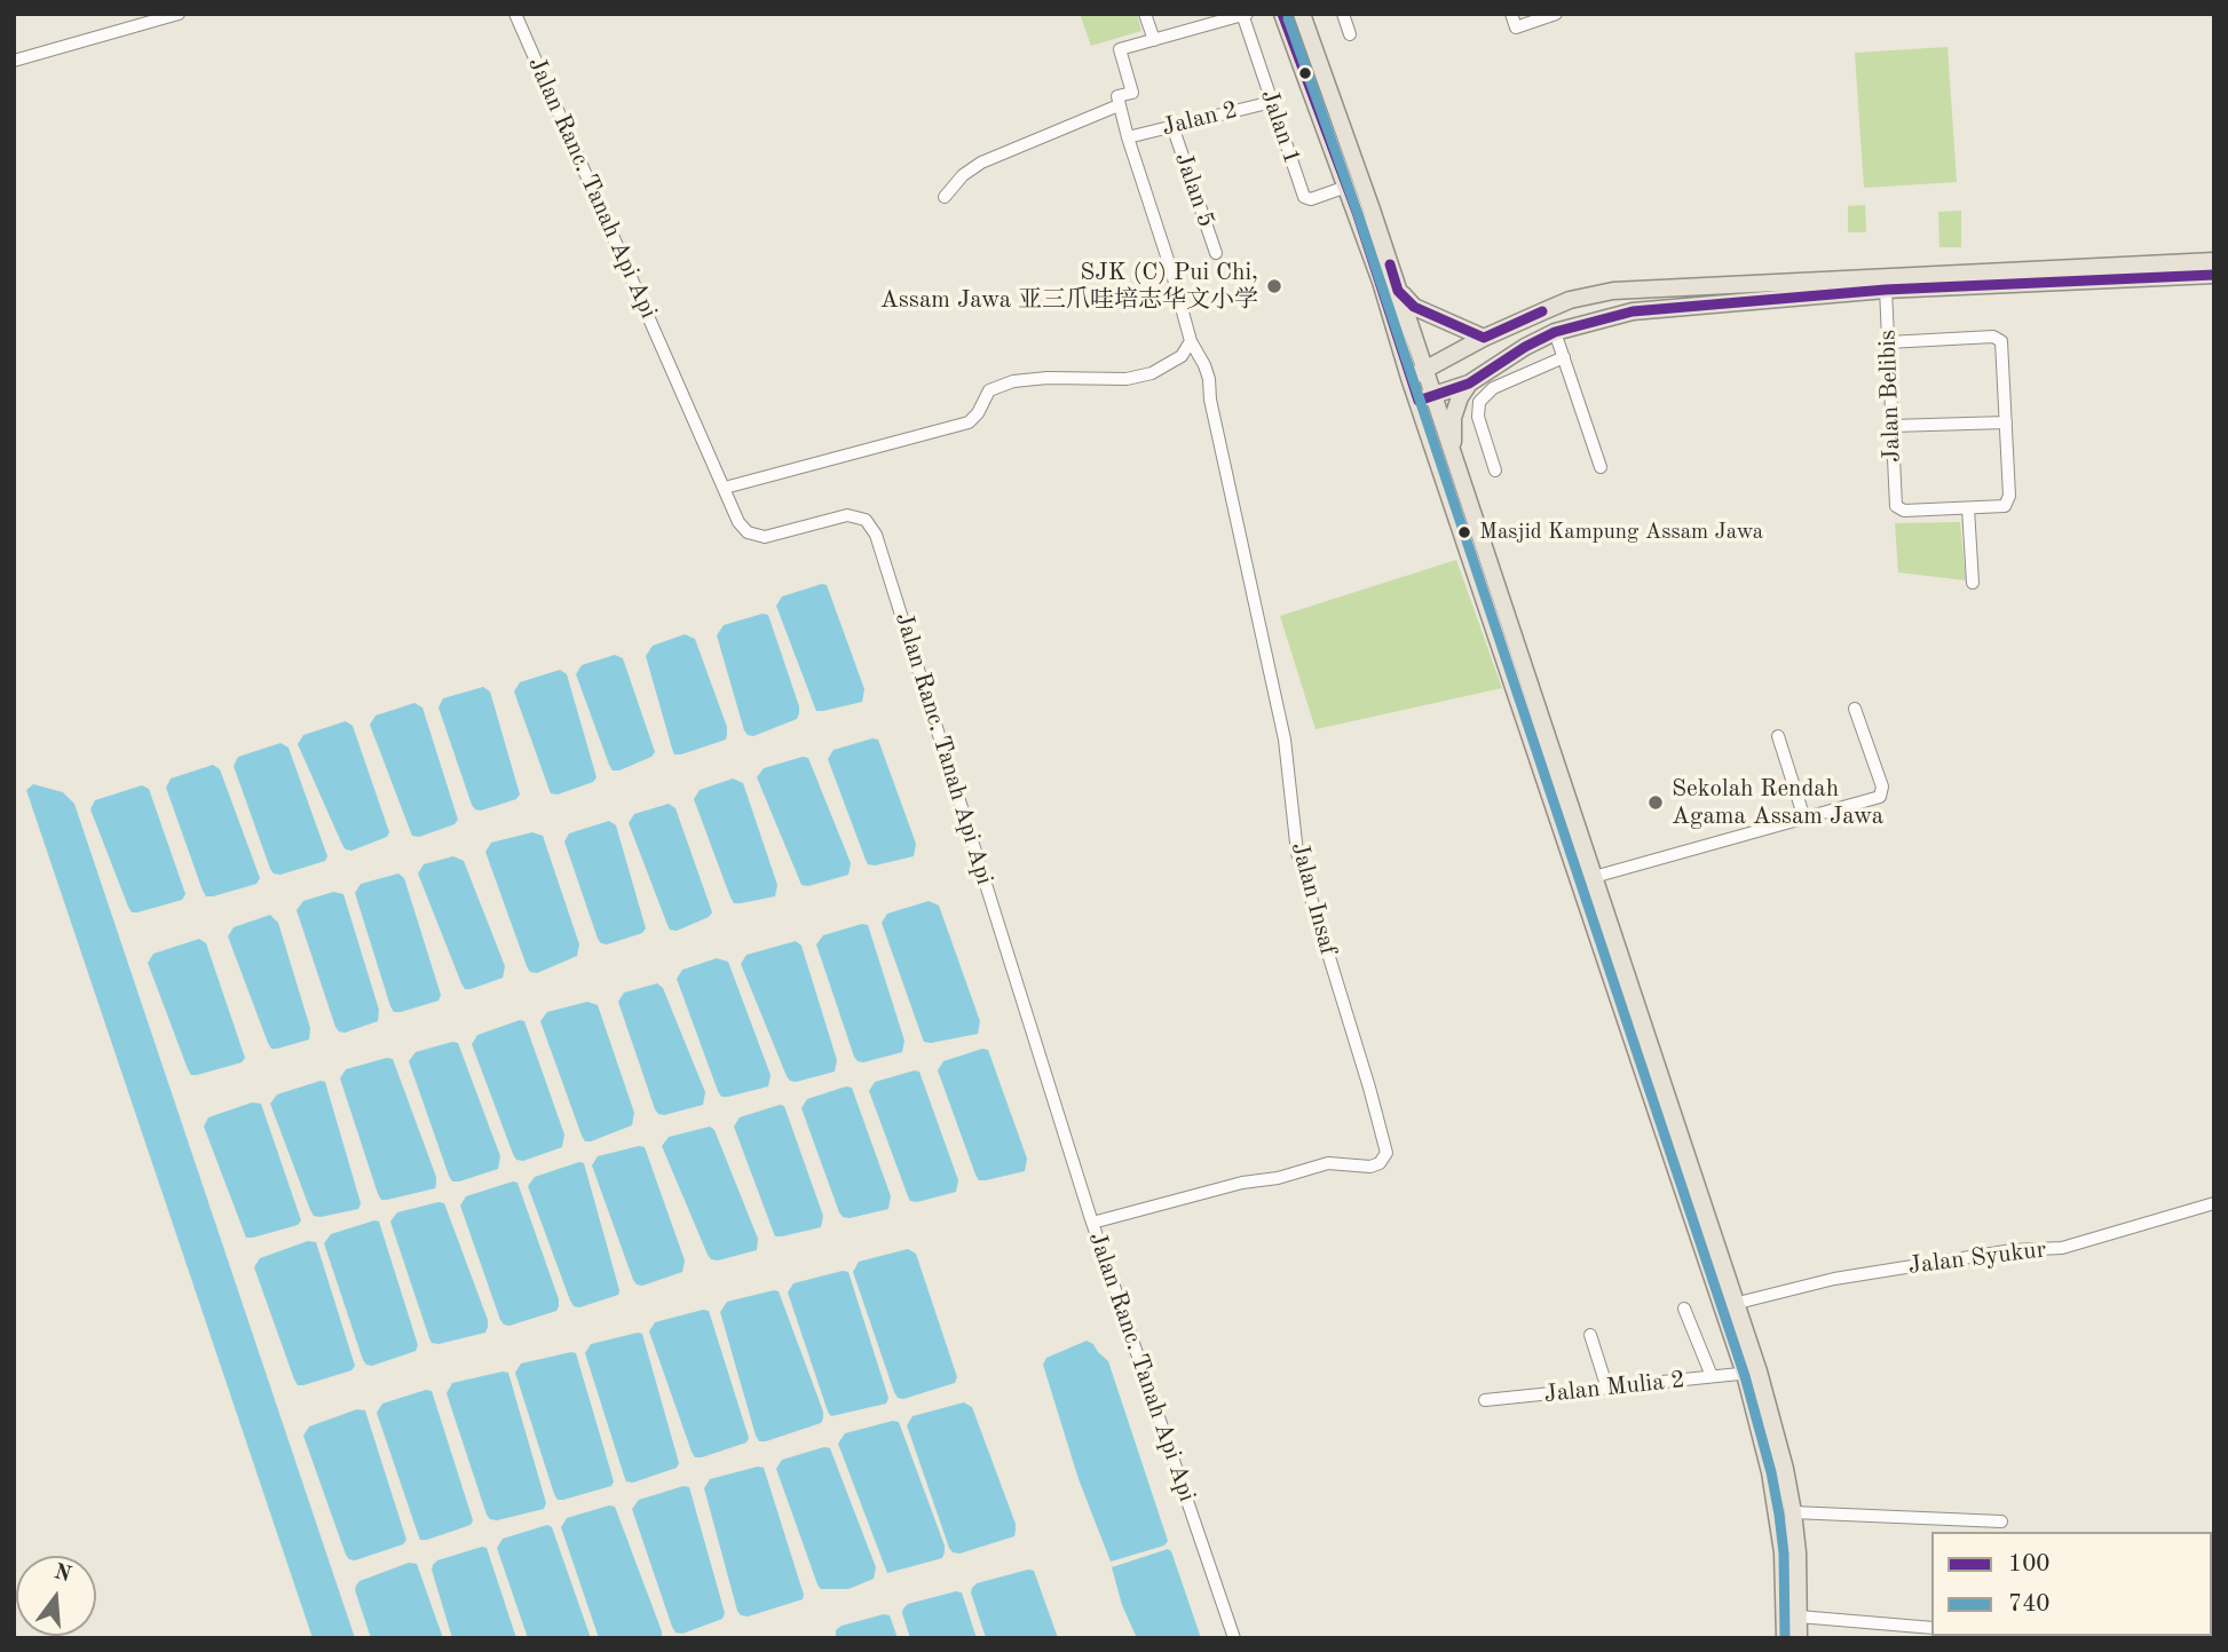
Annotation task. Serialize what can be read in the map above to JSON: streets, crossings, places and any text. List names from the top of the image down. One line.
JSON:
{"streets":{"street":["Jalan 2","Jalan 1","Jalan Ranc. Tanah Api Api","Jalan 5","Jalan Belibis","Jalan Insaf","Jalan Syukur","Jalan Mulia 2"]},"crossings":[["Jalan 2","Jalan 1"],["Jalan 2","Jalan 5"],["Jalan Ranc. Tanah Api Api","Jalan Insaf"]],"places":["SJK (C) Pui Chi, Assam Jawa 亚三爪哇培志华文小学","Masjid Kampung Assam Jawa","Sekolah Rendah Agama Assam Jawa"],"lines":["transit line 100","transit line 740"],"legend":["100","740"],"north":"top"}
